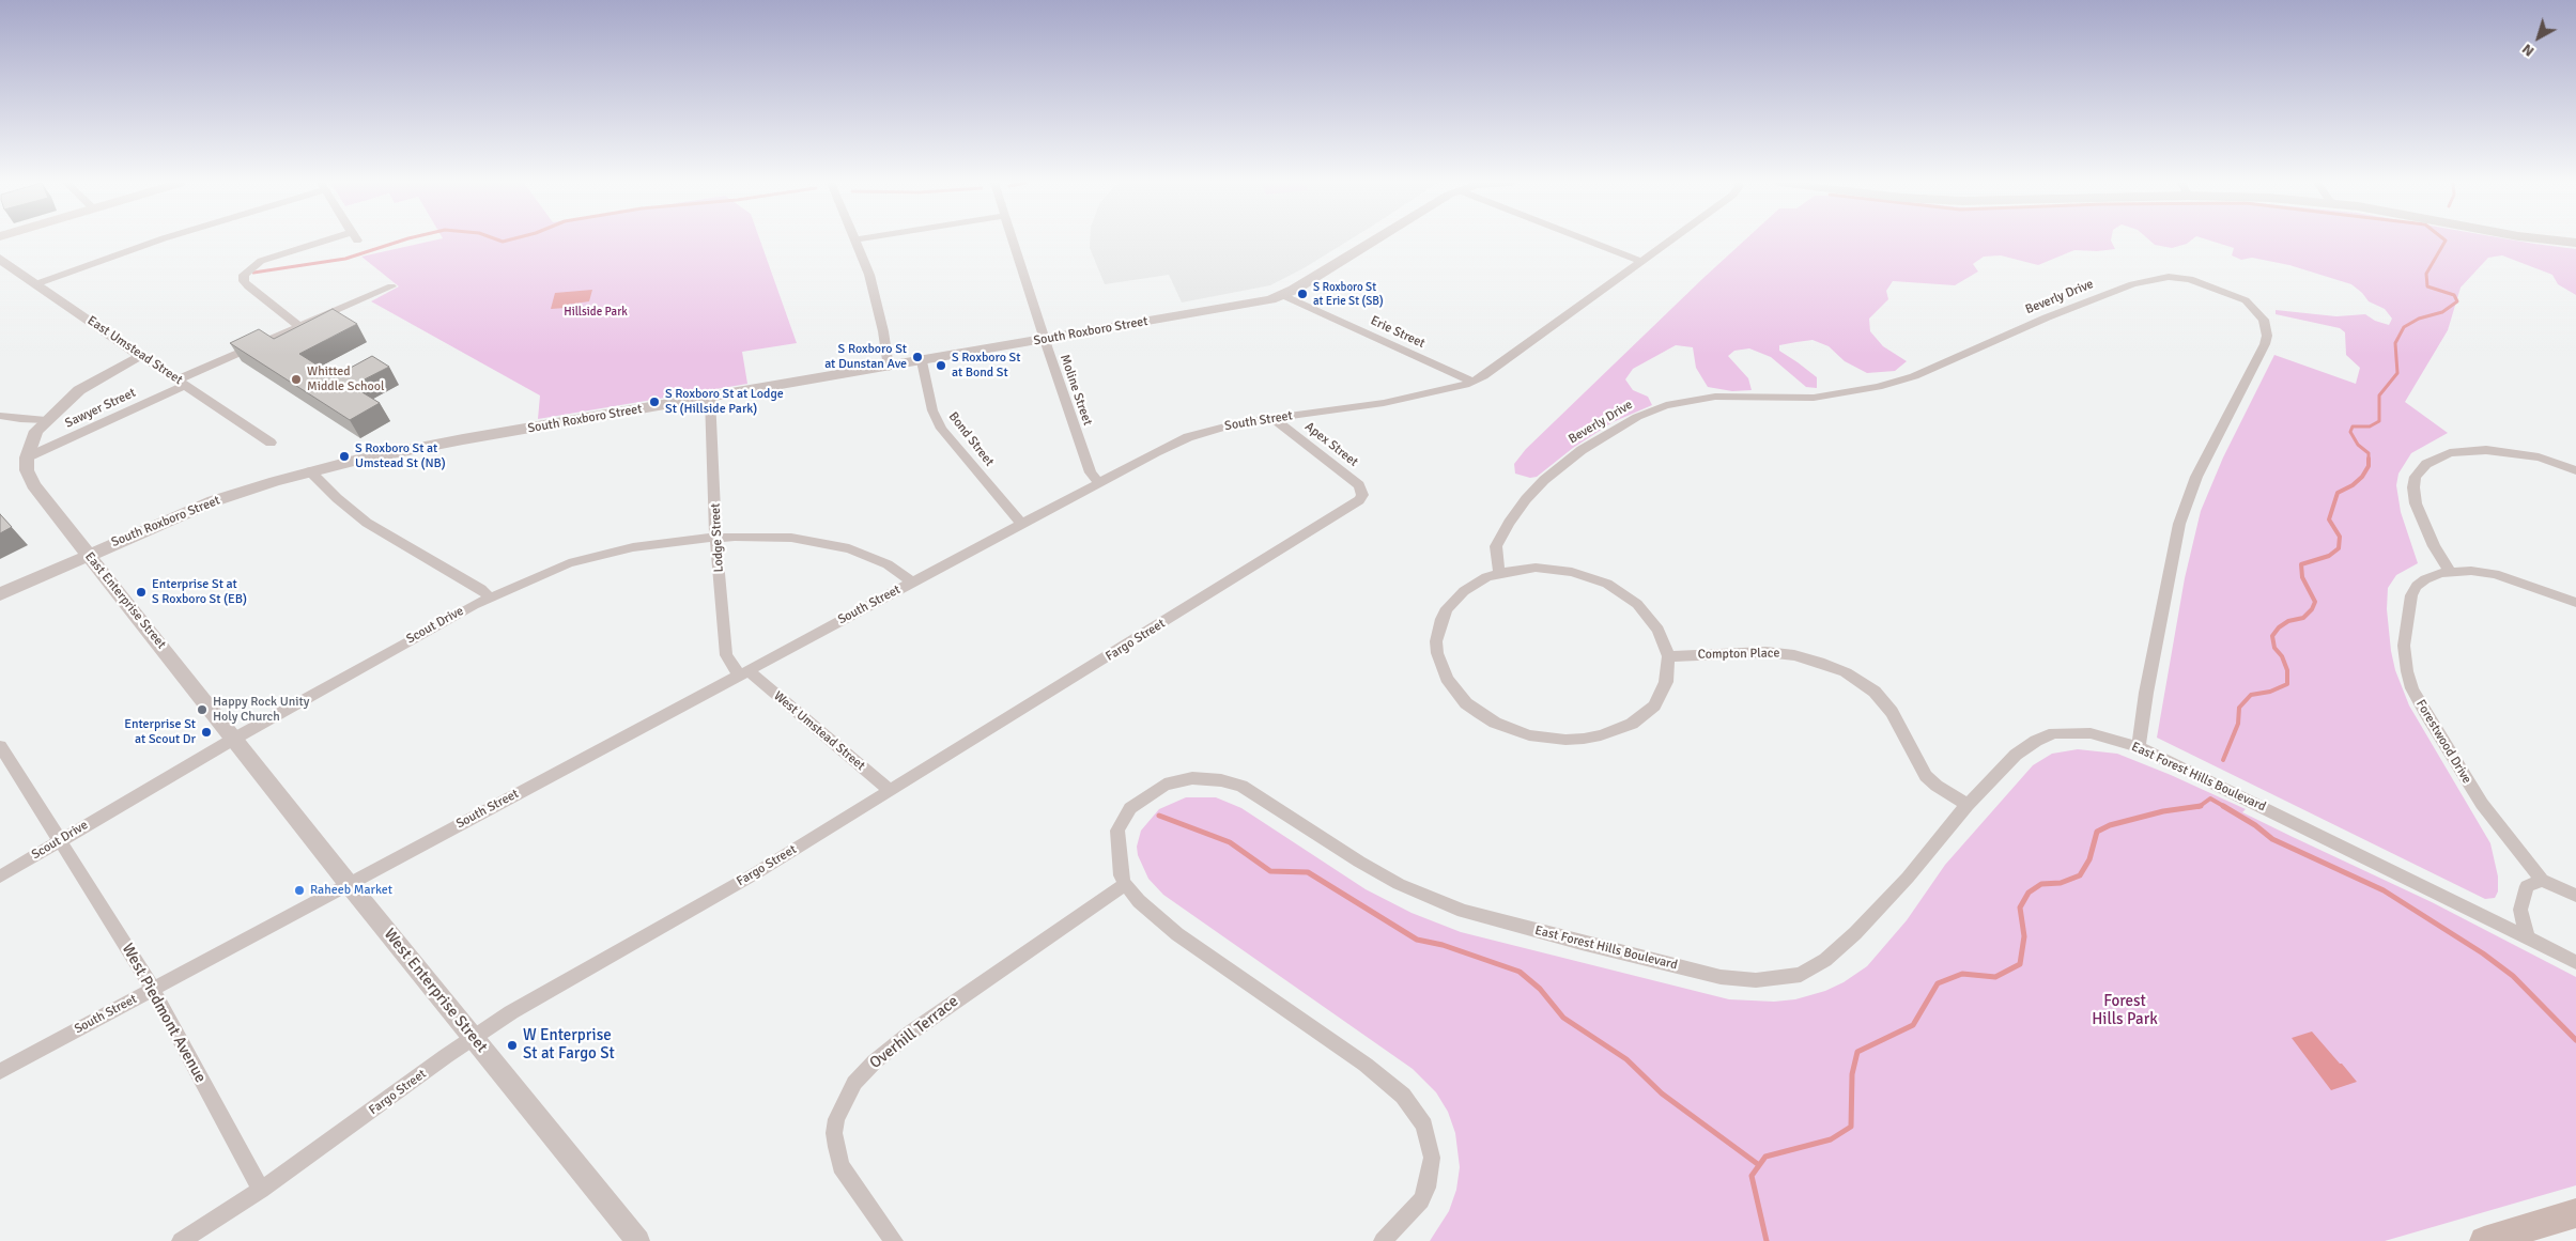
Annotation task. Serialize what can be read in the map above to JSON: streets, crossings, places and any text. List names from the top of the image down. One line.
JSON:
{"streets":{"street":["Beverly Drive","South Roxboro Street","Erie Street","East Umstead Street","Moline Street","Sawyer Street","South Street","Bond Street","Apex Street","Lodge Street","East Enterprise Street","Scout Drive","Fargo Street","Compton Place","West Umstead Street","Forestwood Drive","East Forest Hills Boulevard","West Enterprise Street","West Piedmont Avenue","Overhill Terrace"]},"crossings":[["Beverly Drive","East Forest Hills Boulevard"],["South Roxboro Street","Erie Street"],["South Roxboro Street","Moline Street"],["South Roxboro Street","Bond Street"],["South Roxboro Street","Lodge Street"],["South Roxboro Street","East Enterprise Street"],["Erie Street","South Street"],["East Umstead Street","Sawyer Street"],["Moline Street","South Street"],["Sawyer Street","East Enterprise Street"],["South Street","Bond Street"],["South Street","Apex Street"],["South Street","Lodge Street"],["South Street","Scout Drive"],["South Street","West Umstead Street"],["South Street","West Enterprise Street"],["South Street","West Piedmont Avenue"],["Apex Street","Fargo Street"],["Lodge Street","Scout Drive"],["Lodge Street","West Umstead Street"],["East Enterprise Street","Scout Drive"],["East Enterprise Street","West Enterprise Street"],["Scout Drive","West Enterprise Street"],["Scout Drive","West Piedmont Avenue"],["Fargo Street","West Umstead Street"],["Fargo Street","West Enterprise Street"],["Fargo Street","West Piedmont Avenue"],["Compton Place","East Forest Hills Boulevard"],["East Forest Hills Boulevard","Overhill Terrace"]],"parks":["Hillside Park","Forest Hills Park"],"places":["S Roxboro St at Erie St (SB)","S Roxboro St at Dunstan Ave","S Roxboro St at Bond St","Whitted Middle School","S Roxboro St at Lodge St (Hillside Park)","S Roxboro St at Umstead St (NB)","Enterprise St at S Roxboro St (EB)","Happy Rock Unity Holy Church","Enterprise St at Scout Dr","Raheeb Market","W Enterprise St at Fargo St"],"north":"bottom left"}
